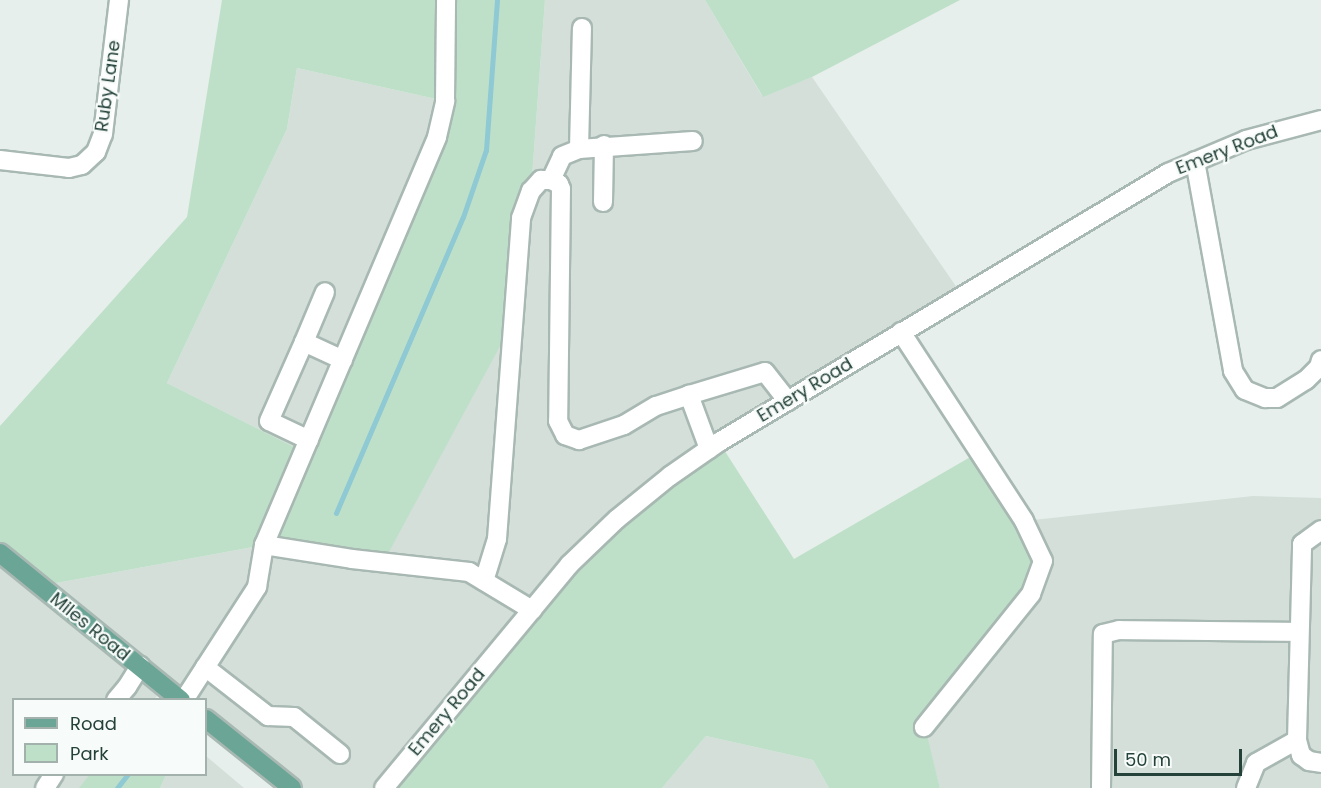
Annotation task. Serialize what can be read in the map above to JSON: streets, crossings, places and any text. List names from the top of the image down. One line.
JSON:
{"streets":{"main road":["Miles Road"],"street":["Ruby Lane","Emery Road"]},"legend":["Road","Park"],"scale_bar":"50 m"}
